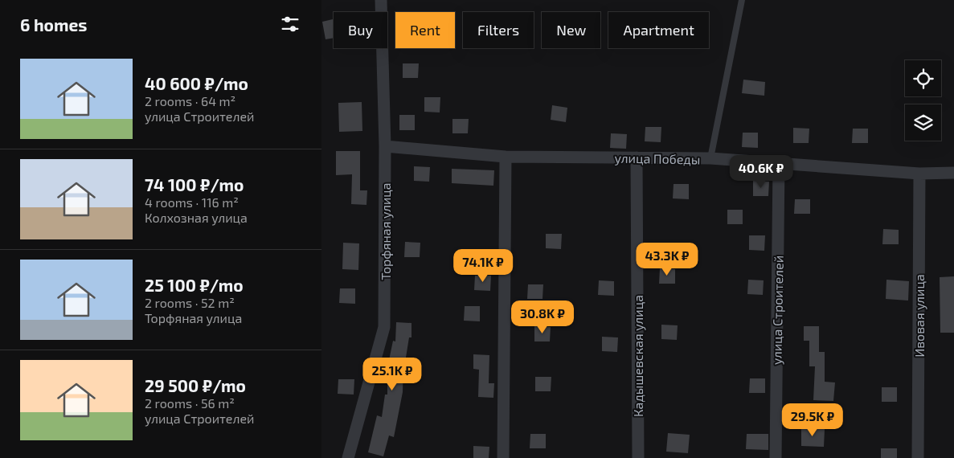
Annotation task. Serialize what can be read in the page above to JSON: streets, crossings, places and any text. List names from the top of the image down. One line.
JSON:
{"streets":{"street":["улица Победы","Торфяная улица","улица Строителей","Ивовая улица","Кадышевская улица"]},"crossings":[["улица Победы","Торфяная улица"],["улица Победы","улица Строителей"],["улица Победы","Ивовая улица"],["улица Победы","Кадышевская улица"]],"page":{"heading":"6 homes","chip":["Buy","Rent","Filters","New","Apartment"],"list":[{"name":"40 600 ₽/mo","note":"2 rooms · 64 m² · улица Строителей"},{"name":"74 100 ₽/mo","note":"4 rooms · 116 m² · Колхозная улица"},{"name":"25 100 ₽/mo","note":"2 rooms · 52 m² · Торфяная улица"},{"name":"29 500 ₽/mo","note":"2 rooms · 56 m² · улица Строителей"}],"price":["40.6K ₽","43.3K ₽","74.1K ₽","30.8K ₽","25.1K ₽","29.5K ₽"]}}
